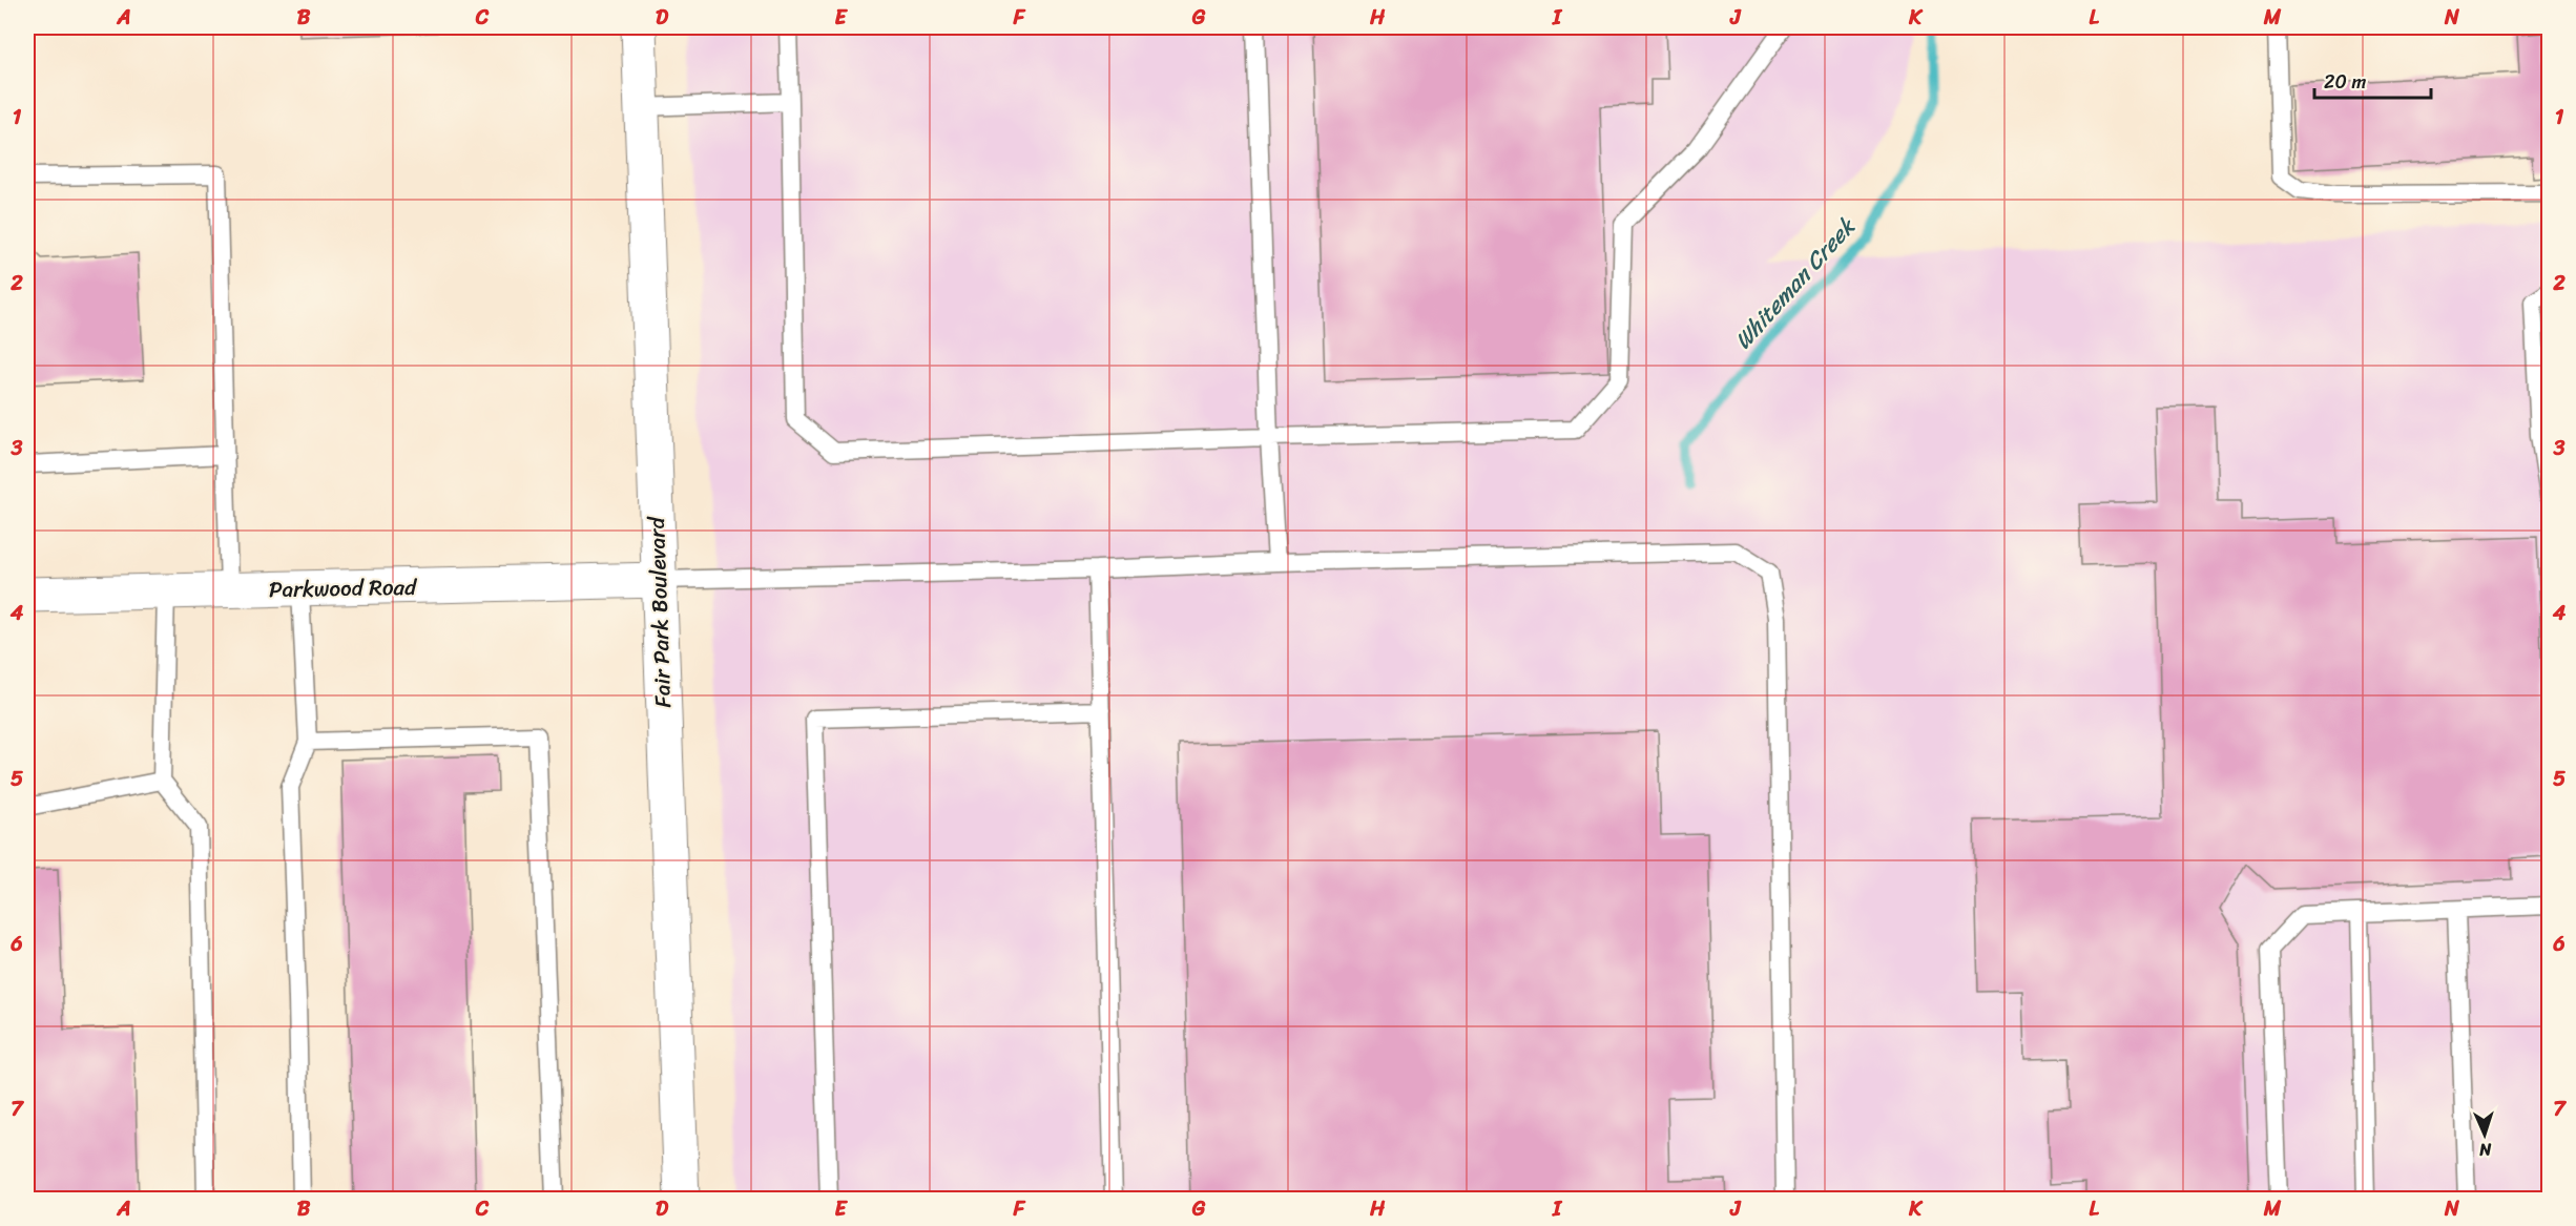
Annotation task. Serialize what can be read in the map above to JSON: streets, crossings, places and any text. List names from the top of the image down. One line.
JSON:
{"streets":{"street":["Parkwood Road","Fair Park Boulevard"]},"crossings":[["Parkwood Road","Fair Park Boulevard"]],"water":["Whiteman Creek"],"scale_bar":"20 m","north":"bottom","grid":{"columns":["A","B","C","D","E","F","G","H","I","J","K","L","M","N"],"rows":["1","2","3","4","5","6","7"]}}
